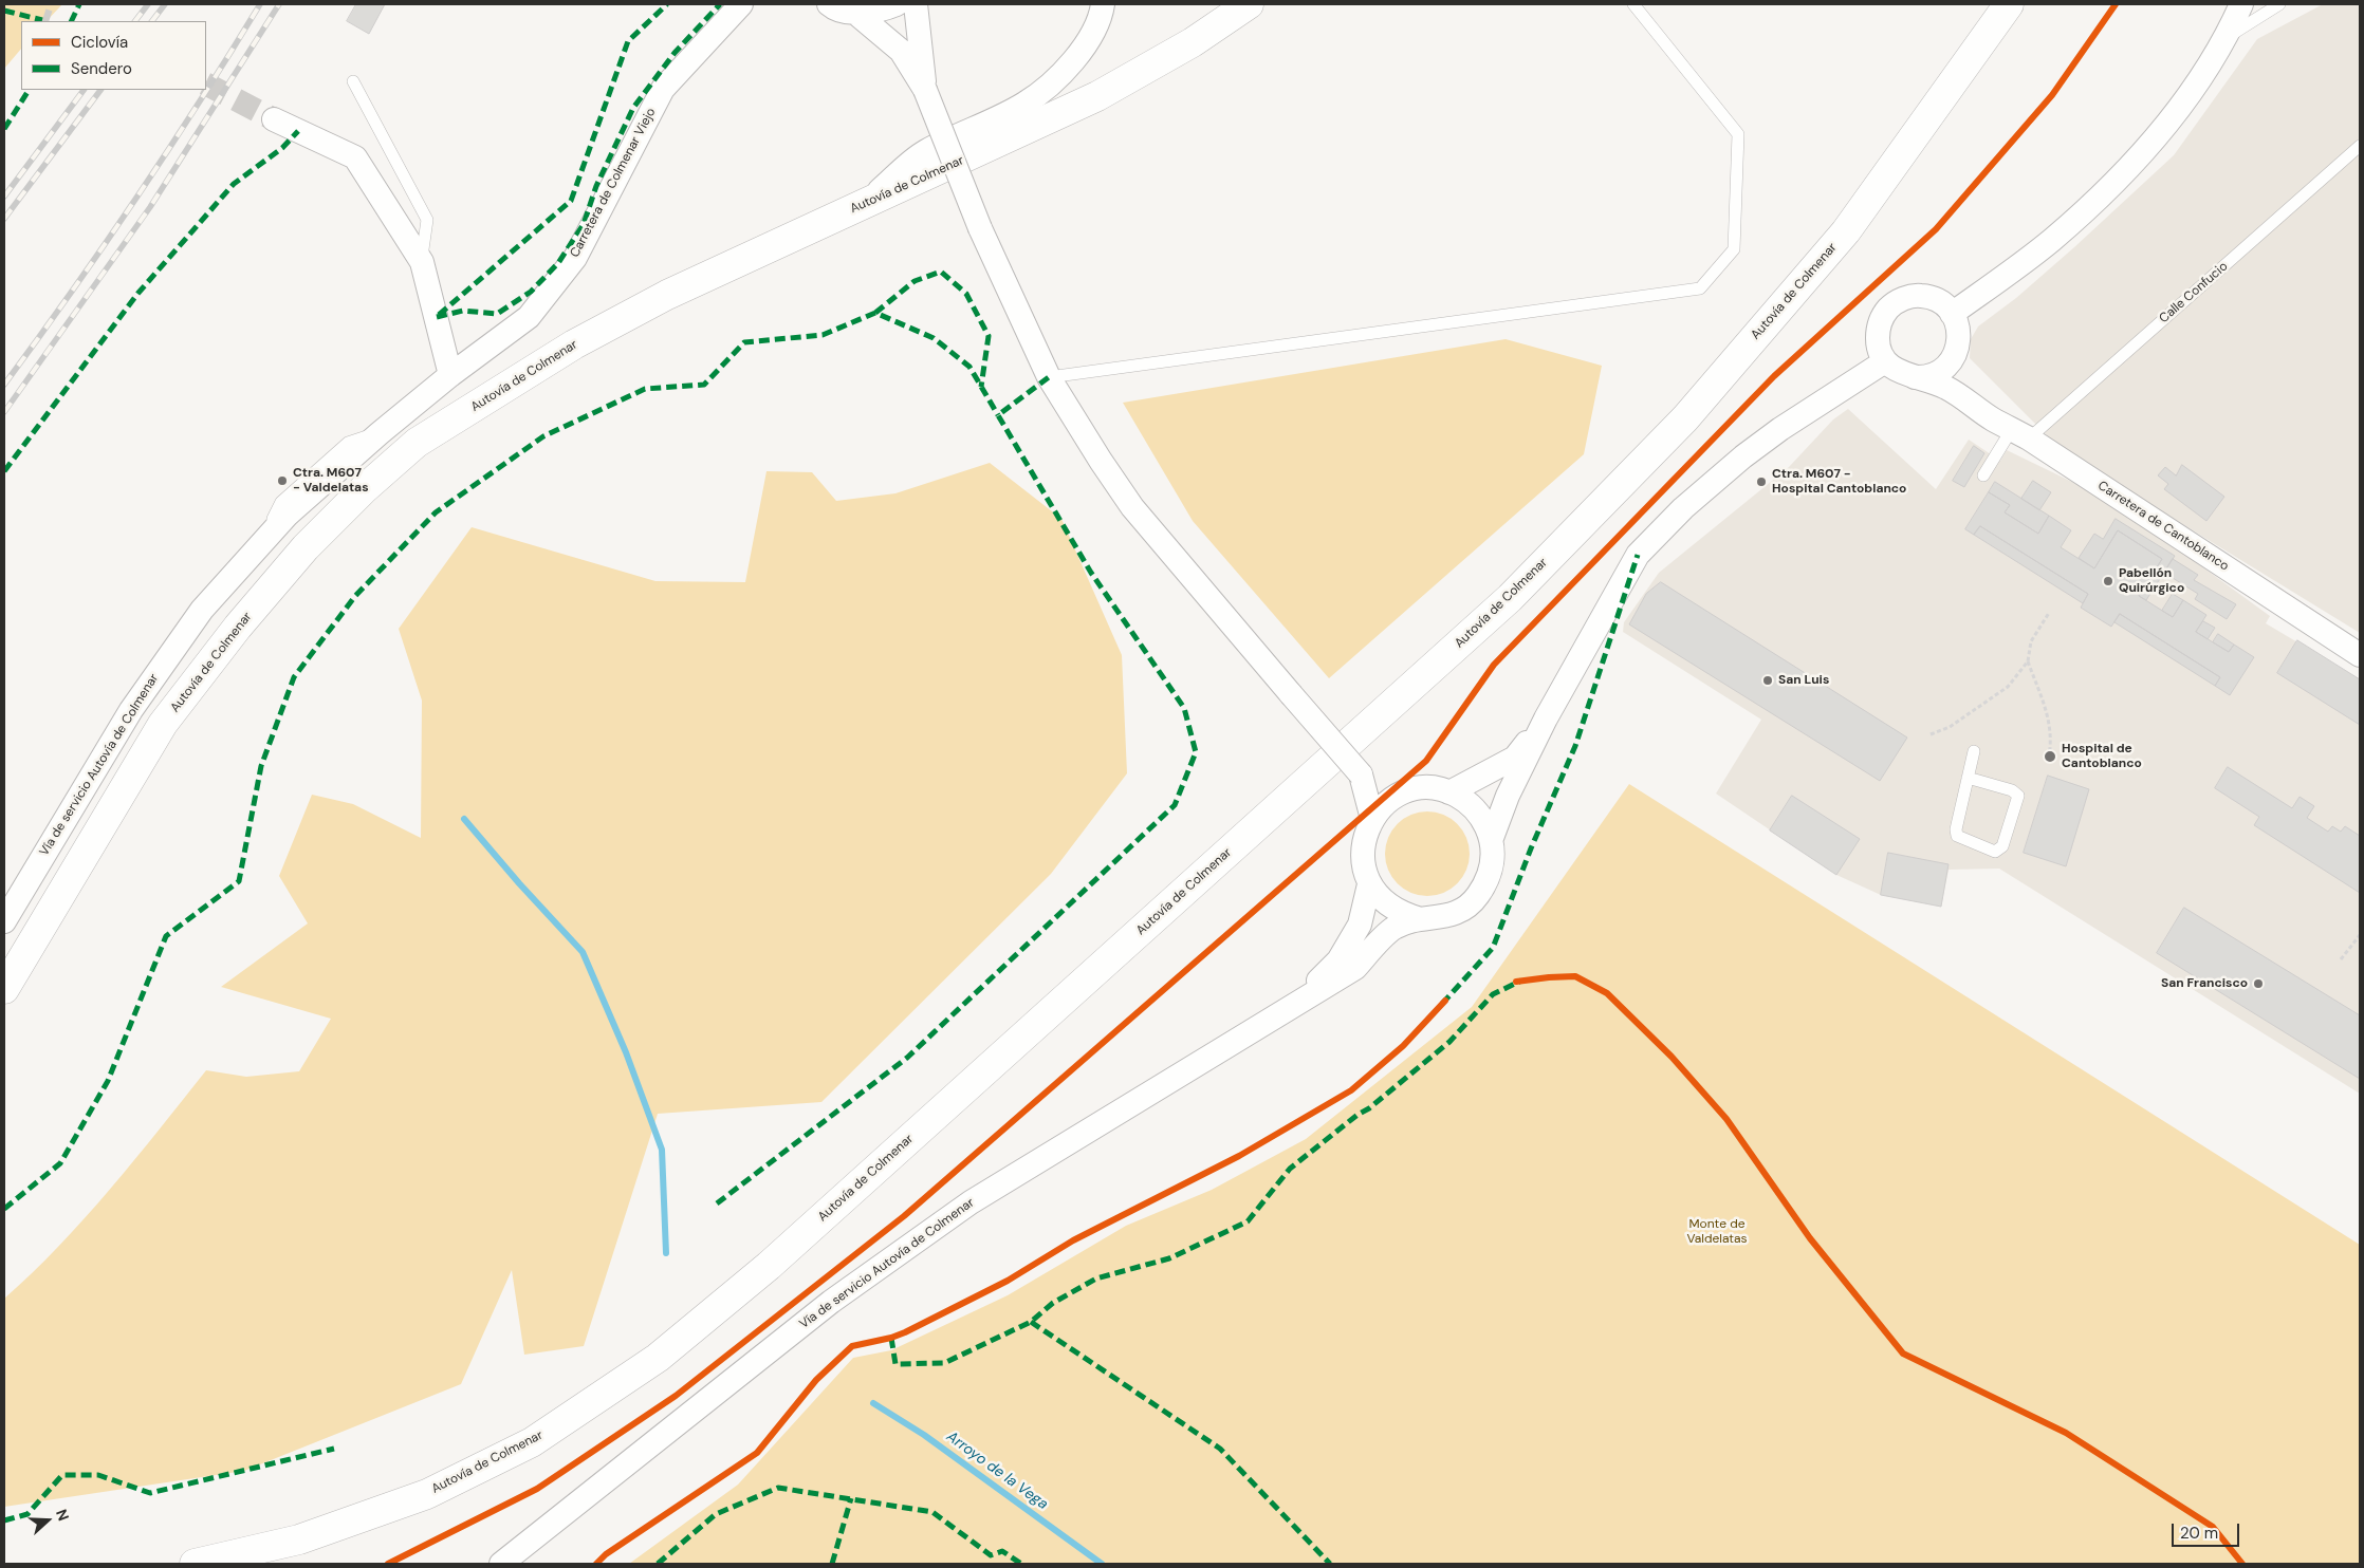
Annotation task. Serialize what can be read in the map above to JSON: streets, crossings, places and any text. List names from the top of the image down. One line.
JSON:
{"streets":{"highway":["Autovía de Colmenar"],"street":["Carretera de Colmenar Viejo","Carretera de Cantoblanco","Vía de servicio Autovía de Colmenar"],"lane":["Calle Confucio"]},"crossings":[["Carretera de Colmenar Viejo","Vía de servicio Autovía de Colmenar"],["Calle Confucio","Carretera de Cantoblanco"]],"water":["Arroyo de la Vega"],"parks":["Monte de Valdelatas"],"places":["Ctra. M607 - Valdelatas","Ctra. M607 - Hospital Cantoblanco","Pabellón Quirúrgico","San Luis","Hospital de Cantoblanco","San Francisco"],"legend":["Ciclovía","Sendero"],"scale_bar":"20 m","north":"right"}
